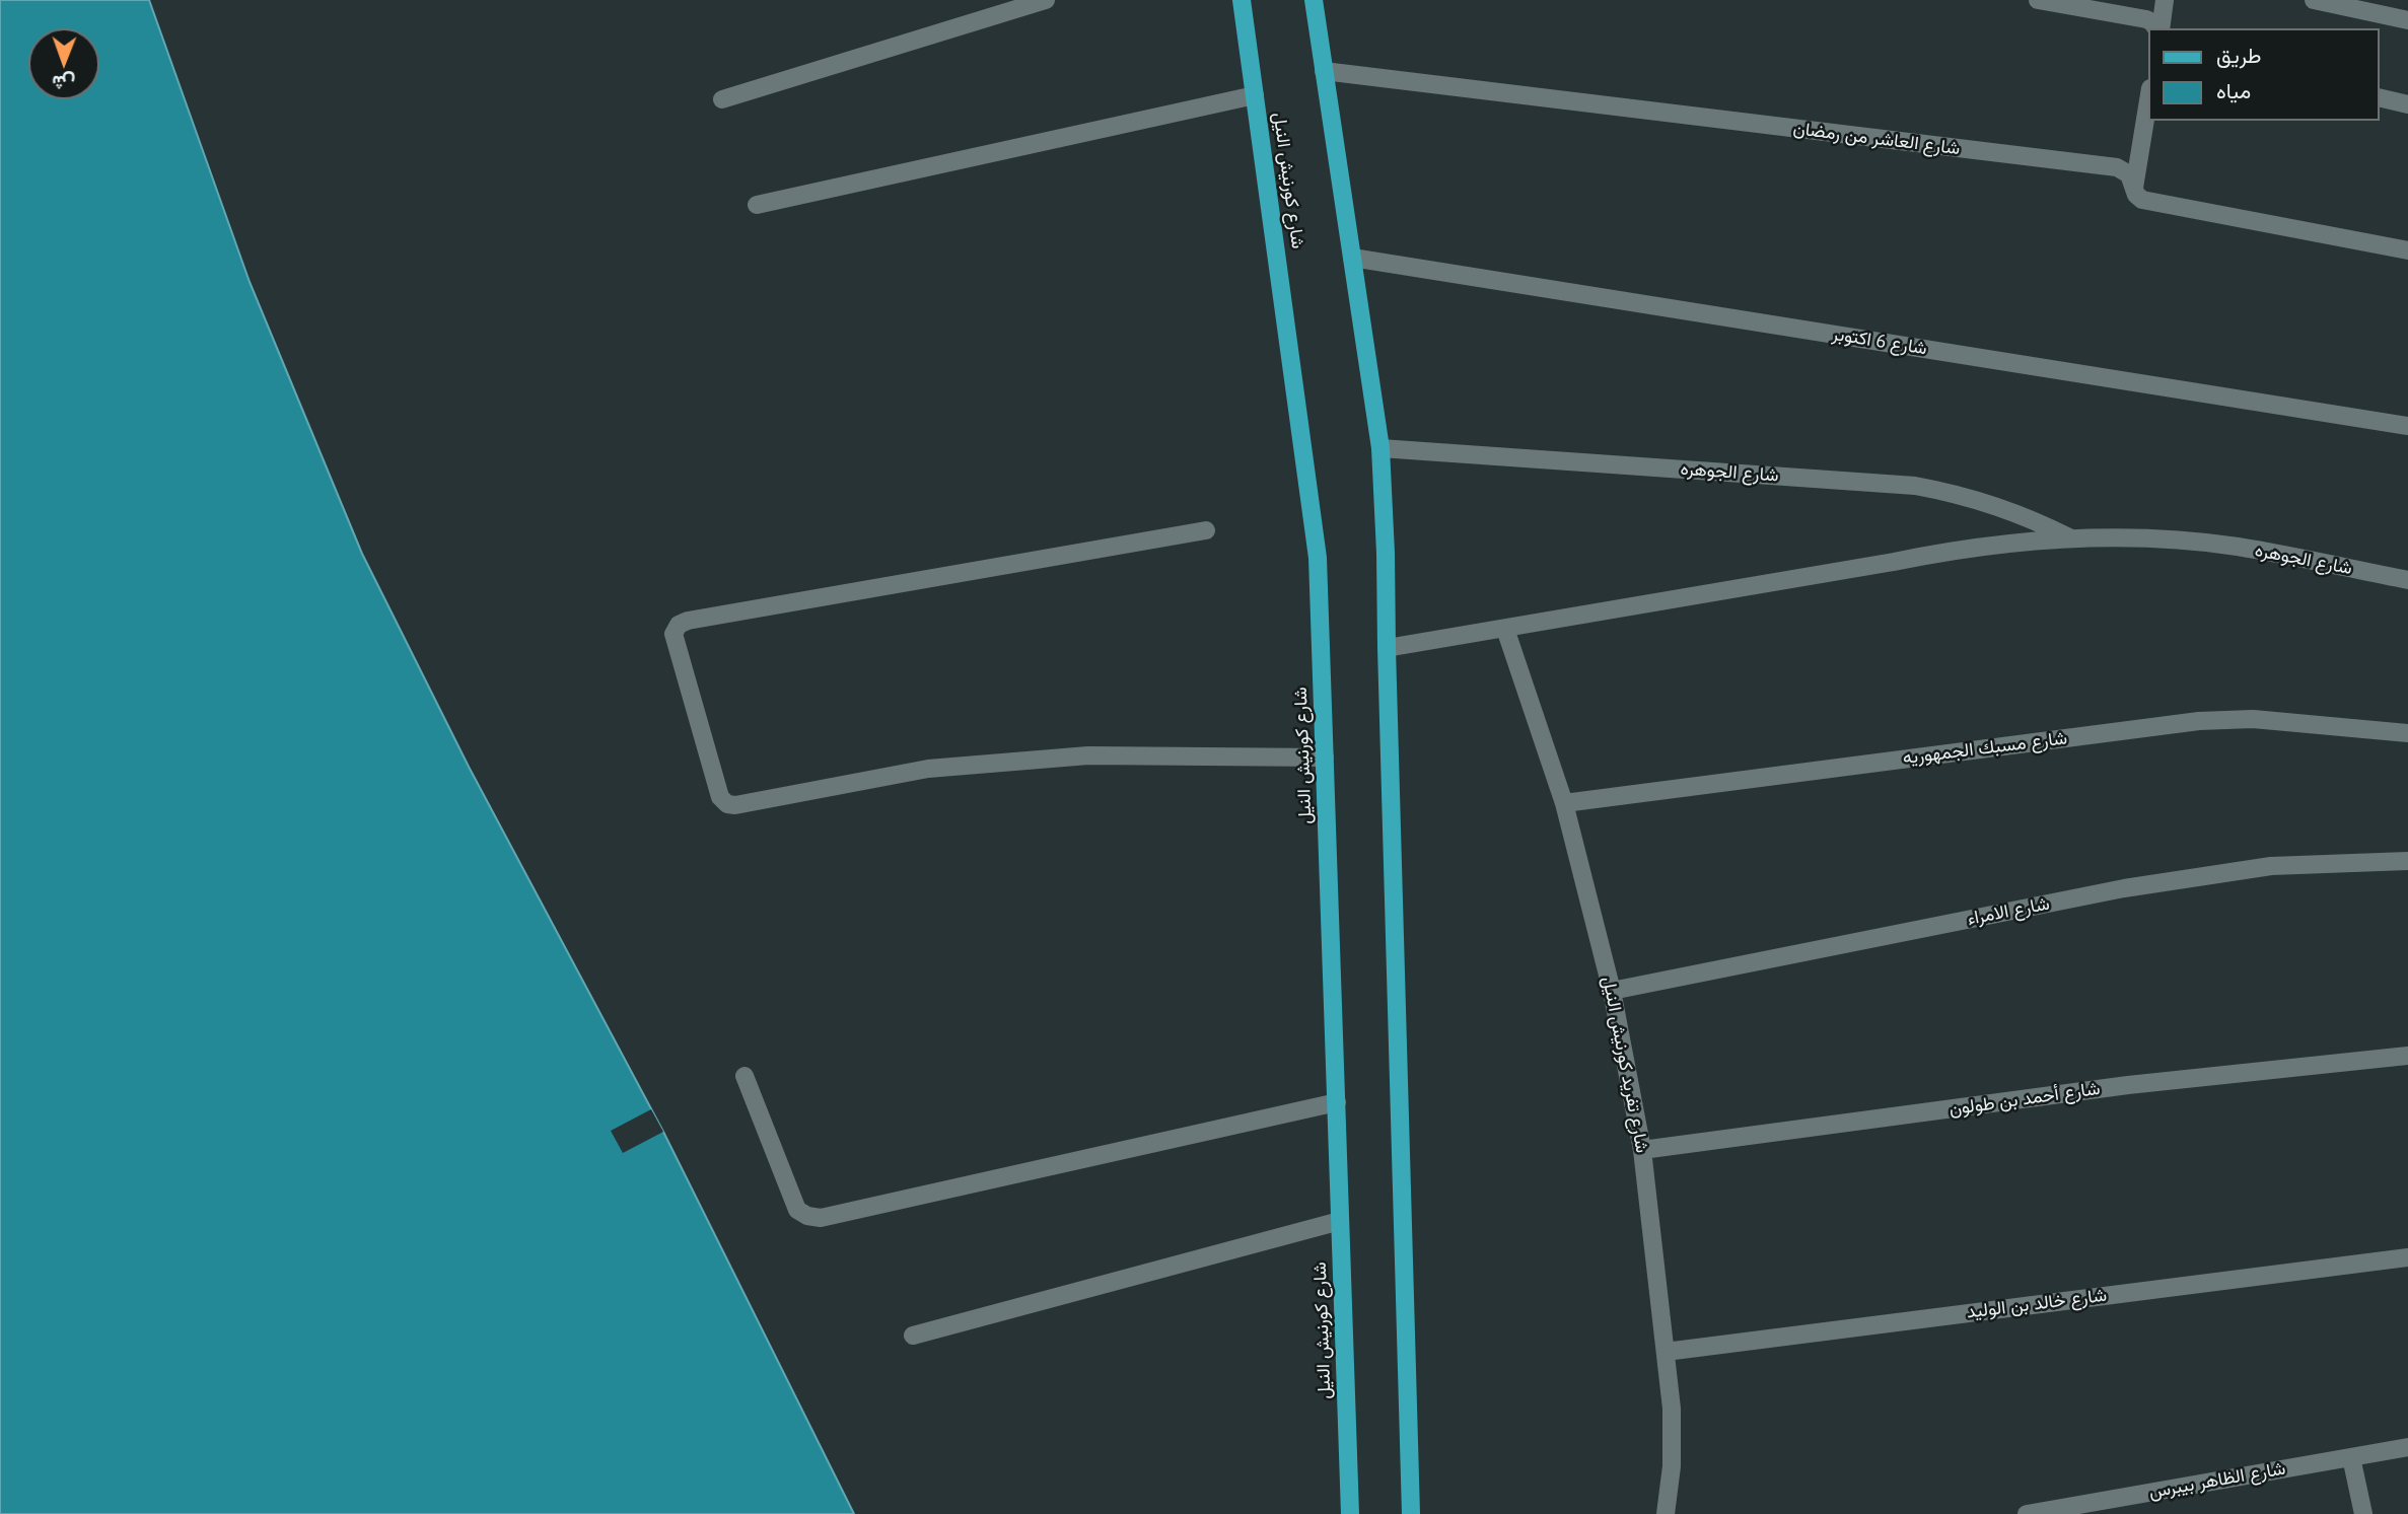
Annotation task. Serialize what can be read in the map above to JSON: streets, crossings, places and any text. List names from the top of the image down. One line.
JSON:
{"streets":{"main road":["شارع كورنيش النيل"],"street":["شارع العاشر من رمضان","شارع 6 اكتوبر","شارع الجوهره","شارع مسبك الجمهوريه","شارع الامراء","شارع تفريد كورنيش النيل","شارع أحمد بن طولون","شارع خالد بن الوليد","شارع الظاهر بيبرس"]},"crossings":[["شارع الجوهره","شارع تفريد كورنيش النيل"],["شارع مسبك الجمهوريه","شارع تفريد كورنيش النيل"],["شارع الامراء","شارع تفريد كورنيش النيل"],["شارع تفريد كورنيش النيل","شارع أحمد بن طولون"],["شارع تفريد كورنيش النيل","شارع خالد بن الوليد"]],"legend":["طريق","مياه"],"north":"bottom"}
